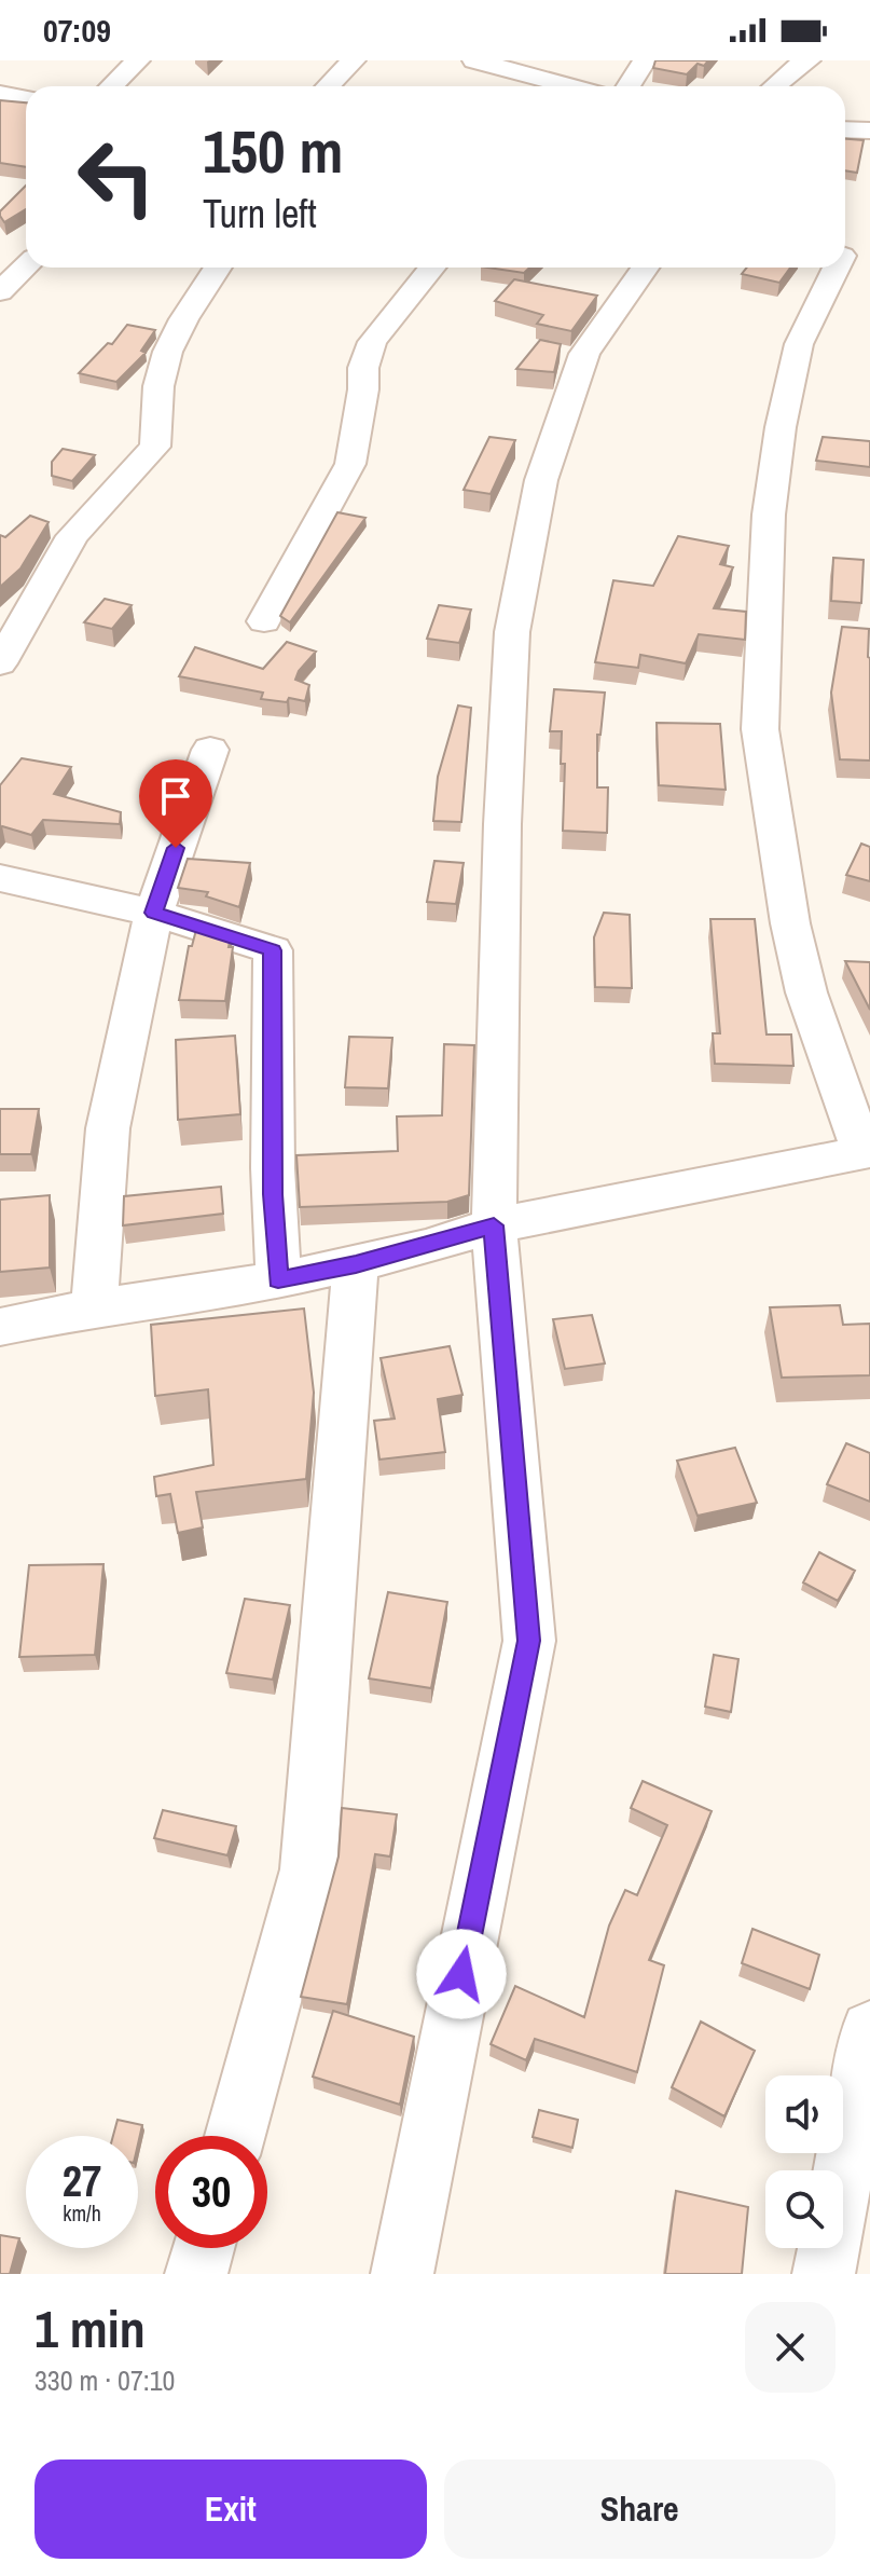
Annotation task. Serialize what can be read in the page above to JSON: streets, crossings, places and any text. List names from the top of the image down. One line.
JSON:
{"page":{"status":"07:09","turn":["150 m","Turn left"],"speed":"27 km/h","limit":"30","heading":["1 min","330 m · 07:10"],"buttons":["Exit","Share"]}}
